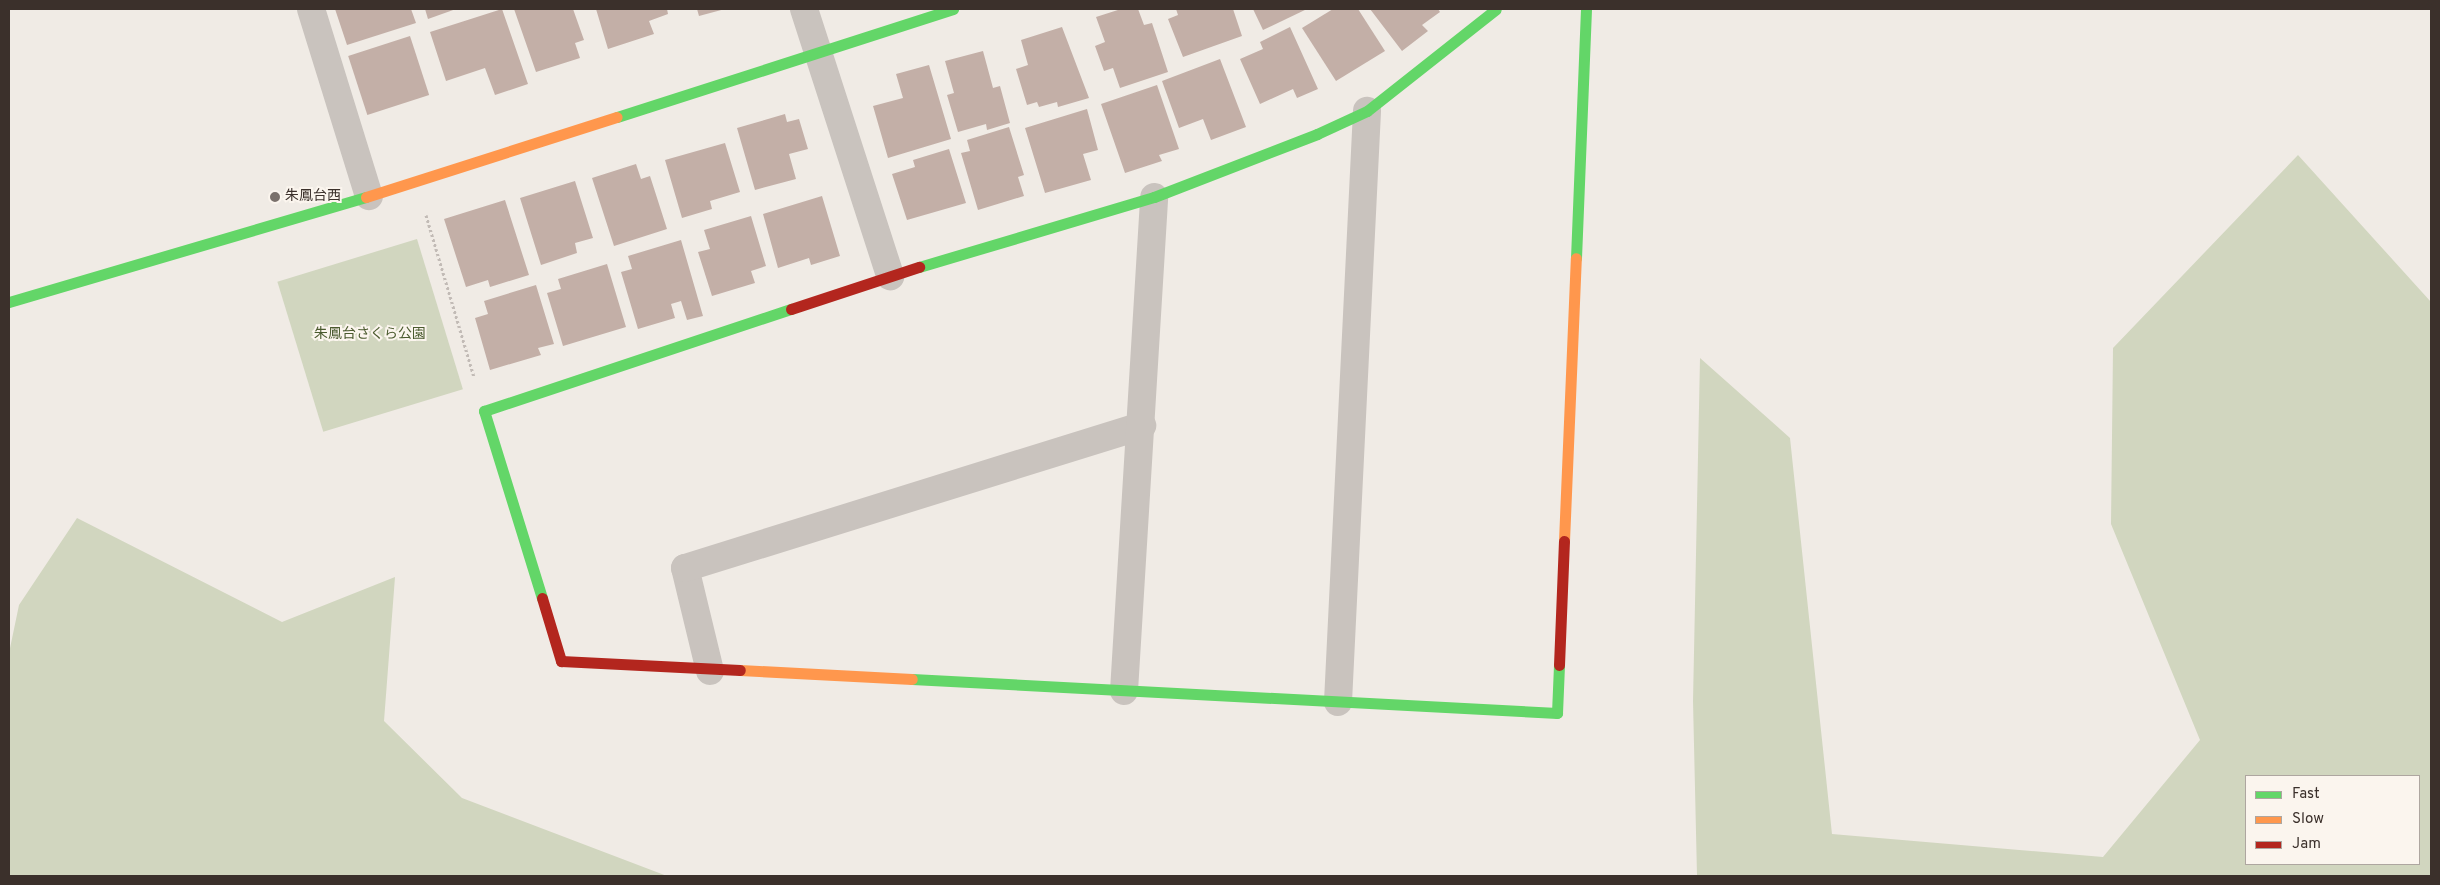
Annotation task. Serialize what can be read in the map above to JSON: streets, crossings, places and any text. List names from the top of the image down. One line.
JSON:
{"parks":["朱鳳台さくら公園"],"places":["朱鳳台西"],"legend":["Fast","Slow","Jam"]}
